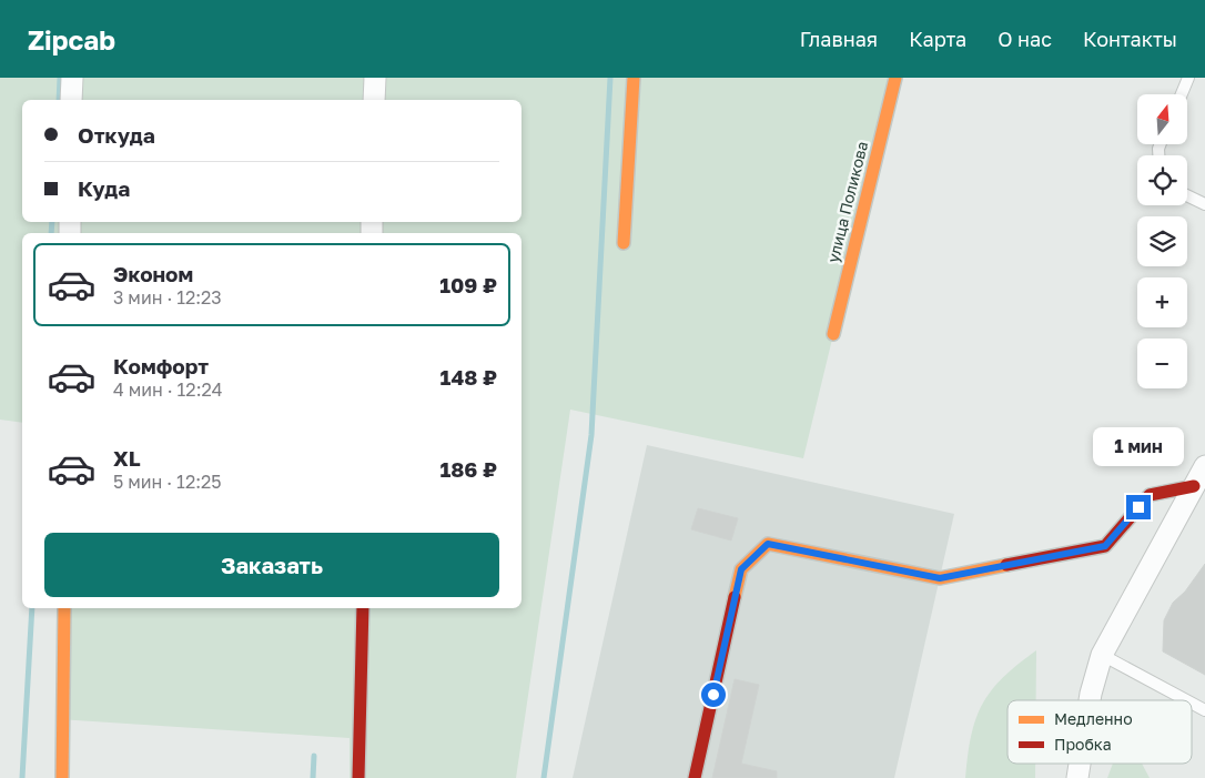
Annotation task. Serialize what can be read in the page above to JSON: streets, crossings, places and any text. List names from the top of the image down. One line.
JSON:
{"streets":{"street":["улица Поликова"]},"legend":["Медленно","Пробка"],"north":"top","page":{"header":"Zipcab","nav":["Главная","Карта","О нас","Контакты"],"map_buttons":["+","−"],"banner":["Откуда","Куда"],"list":[{"name":"Эконом","note":"3 мин · 12:23","value":"109 ₽"},{"name":"Комфорт","note":"4 мин · 12:24","value":"148 ₽"},{"name":"XL","note":"5 мин · 12:25","value":"186 ₽"}],"bubble":"1 мин","buttons":"Заказать"}}
